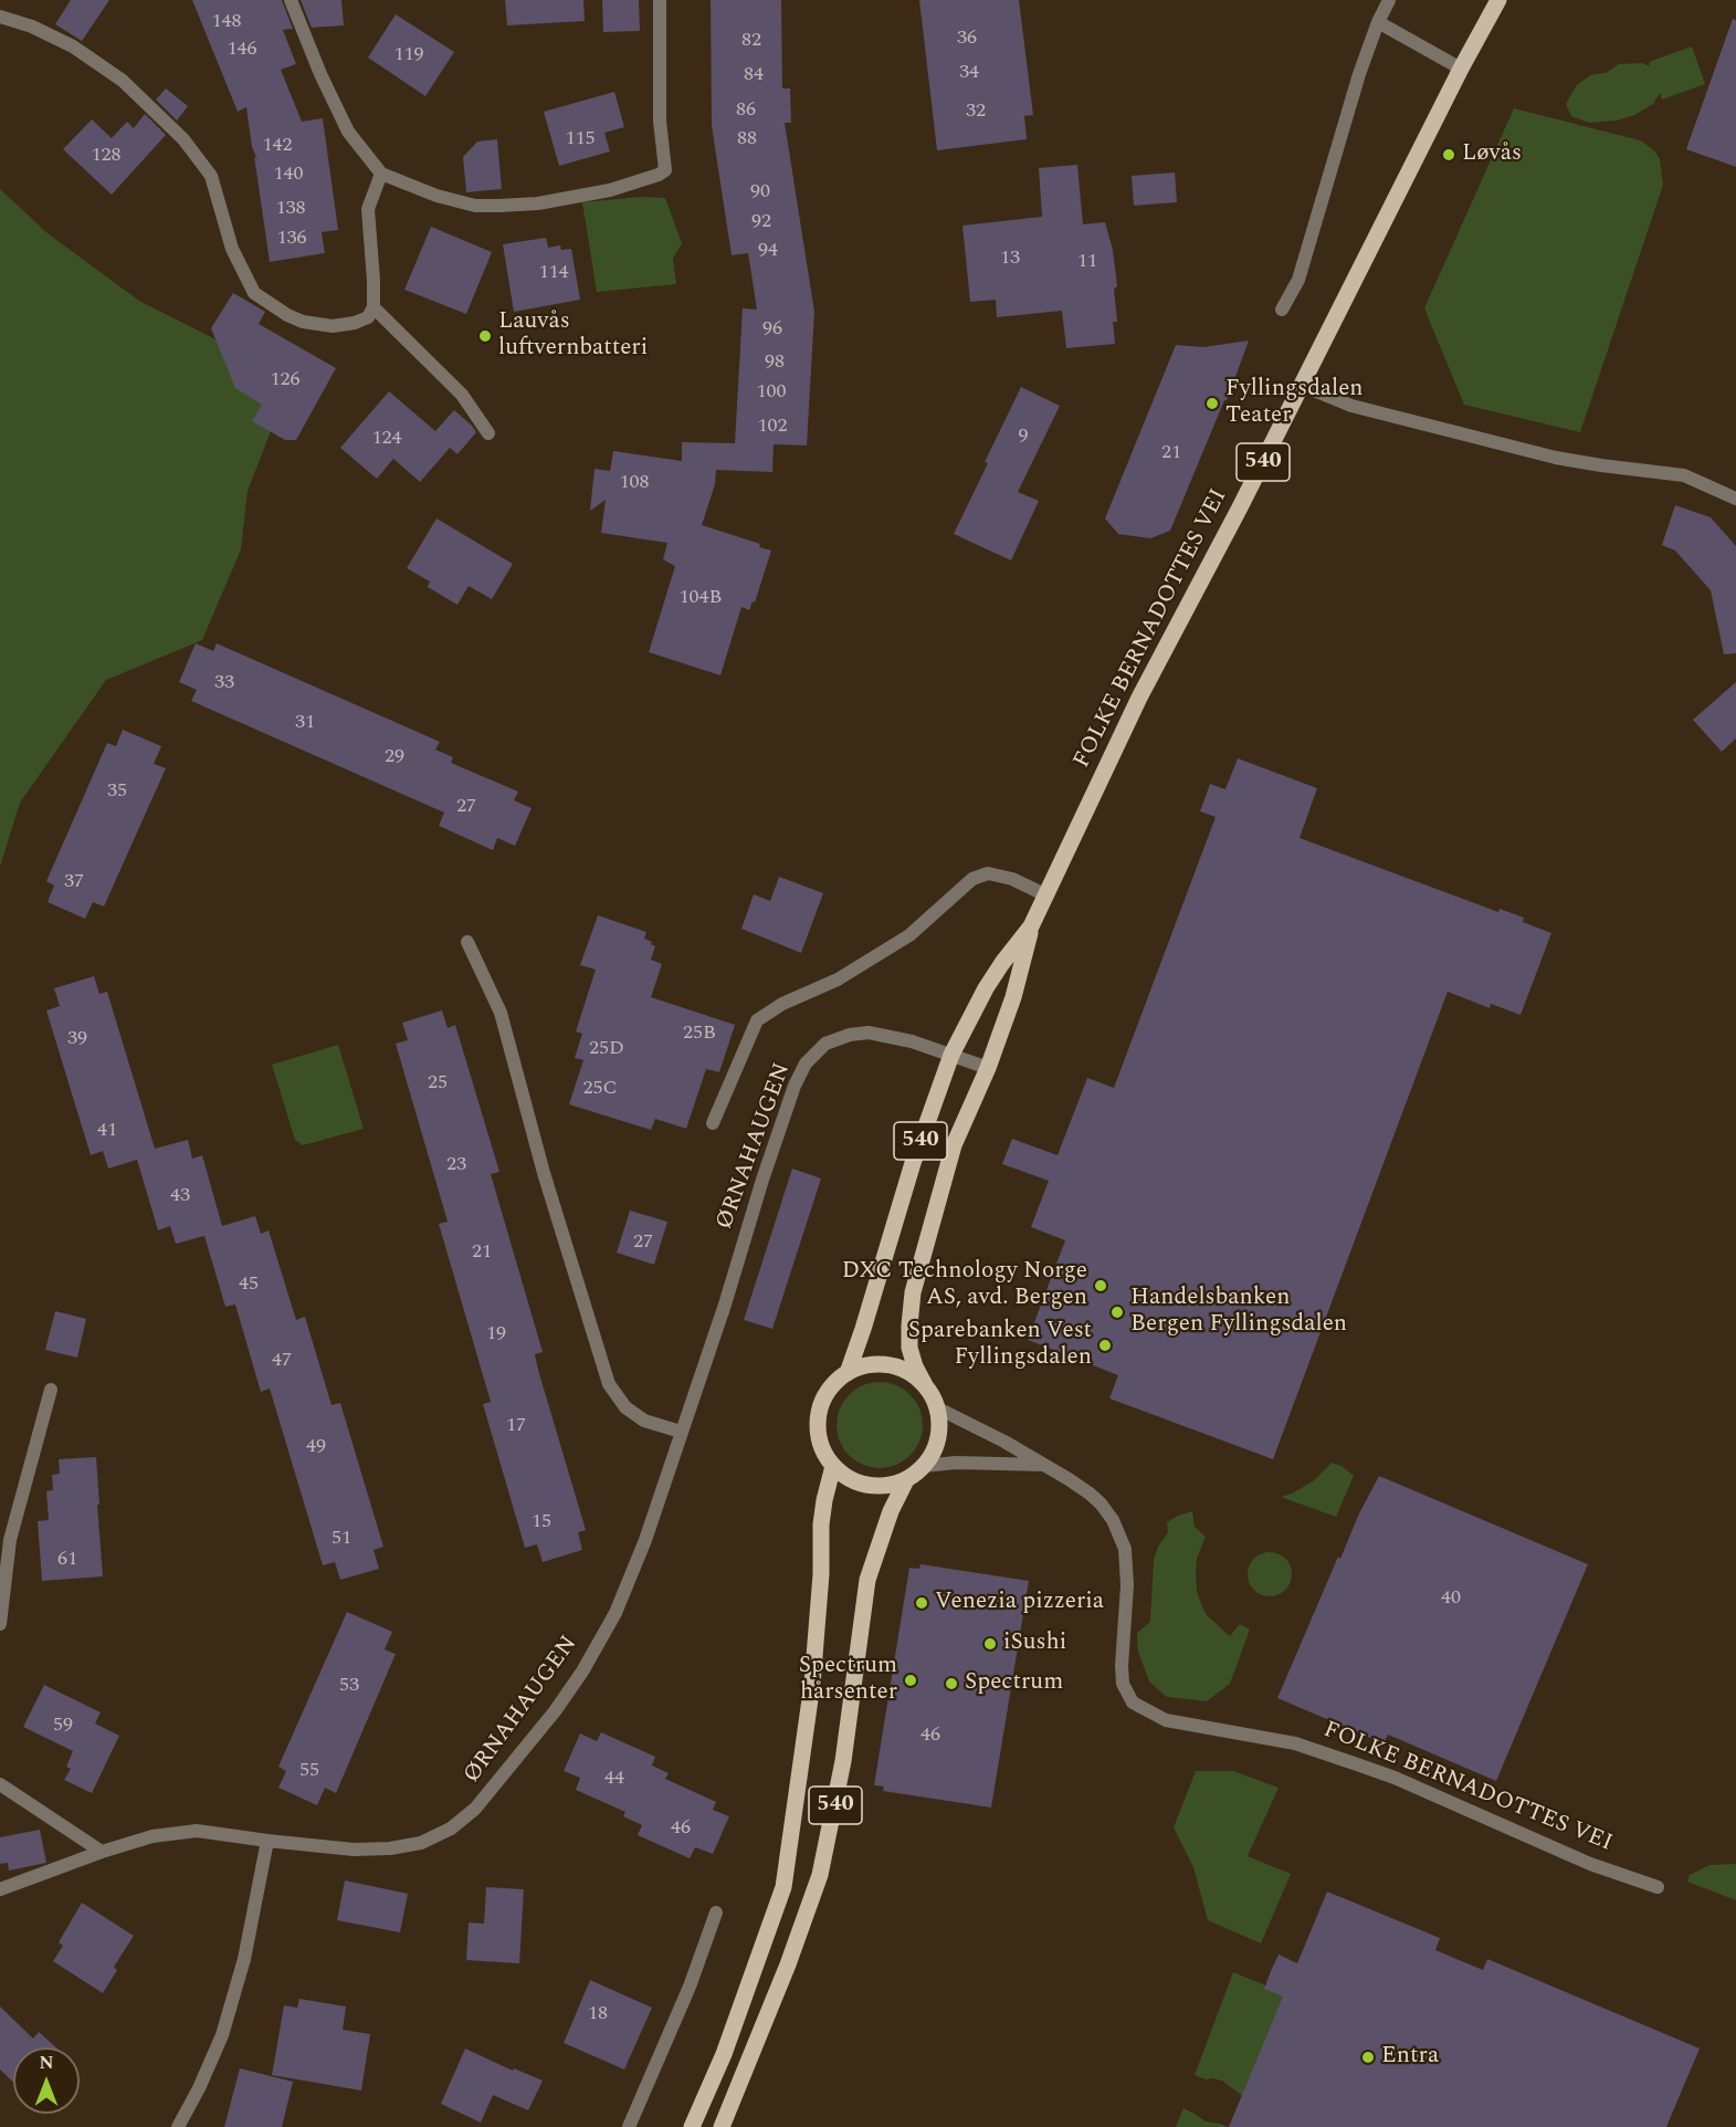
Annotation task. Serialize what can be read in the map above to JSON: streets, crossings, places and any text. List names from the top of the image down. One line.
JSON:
{"streets":{"main road":["540","FOLKE BERNADOTTES VEI"],"street":["ØRNAHAUGEN"]},"crossings":[["540","FOLKE BERNADOTTES VEI"],["FOLKE BERNADOTTES VEI","ØRNAHAUGEN"]],"places":["Løvås","Lauvås luftvernbatteri","Fyllingsdalen Teater","DXC Technology Norge AS, avd. Bergen","Handelsbanken Bergen Fyllingsdalen","Sparebanken Vest Fyllingsdalen","Venezia pizzeria","iSushi","Spectrum hårsenter","Spectrum","Entra"],"house_numbers":["148","36","82","146","119","34","84","86","32","115","88","142","128","140","90","138","92","136","94","13","11","114","96","98","126","100","102","9","124","21","108","104B","33","31","29","35","27","37","25B","39","25D","25","25C","41","23","43","27","21","45","19","47","17","49","15","51","61","40","53","59","46","55","44","46","18"],"north":"top"}
